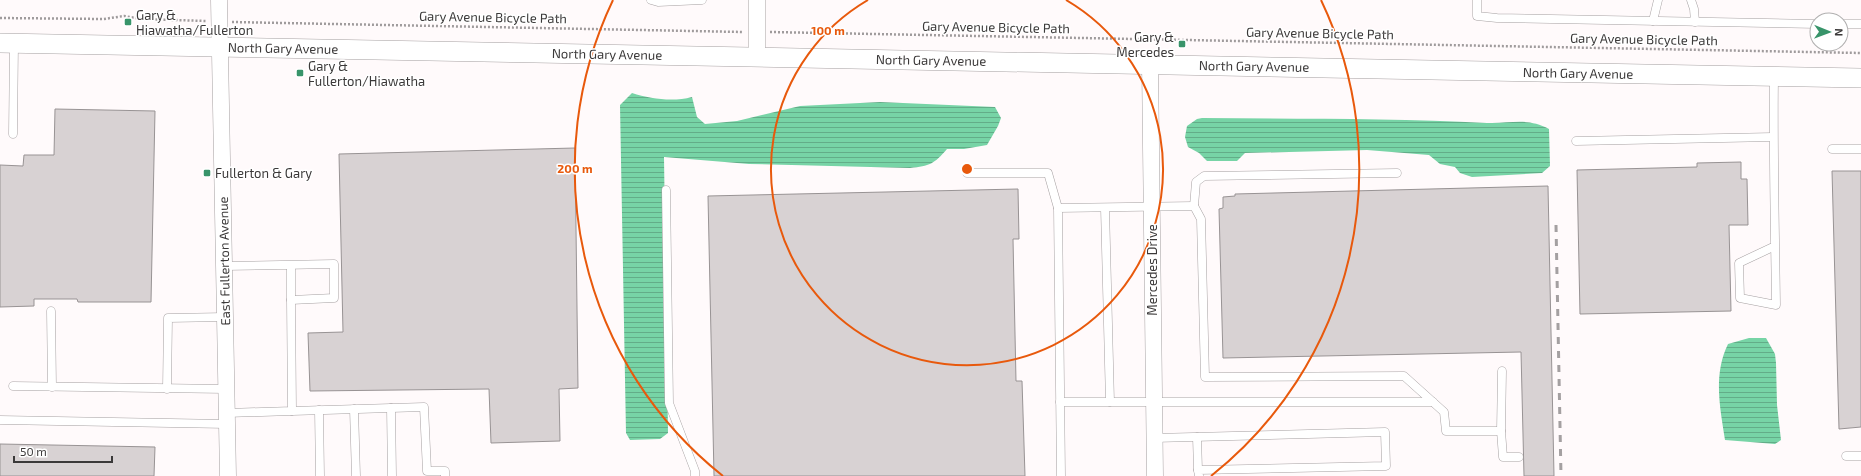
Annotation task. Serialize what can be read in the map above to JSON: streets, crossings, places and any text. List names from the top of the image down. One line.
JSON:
{"streets":{"street":["North Gary Avenue","East Fullerton Avenue","Mercedes Drive"],"path":["Gary Avenue Bicycle Path"]},"crossings":[["North Gary Avenue","East Fullerton Avenue"],["North Gary Avenue","Mercedes Drive"]],"places":{"transit":["Gary & Hiawatha/Fullerton","Gary & Mercedes","Gary & Fullerton/Hiawatha","Fullerton & Gary"]},"scale_bar":"50 m","north":"right","rings":["100 m","200 m"]}
